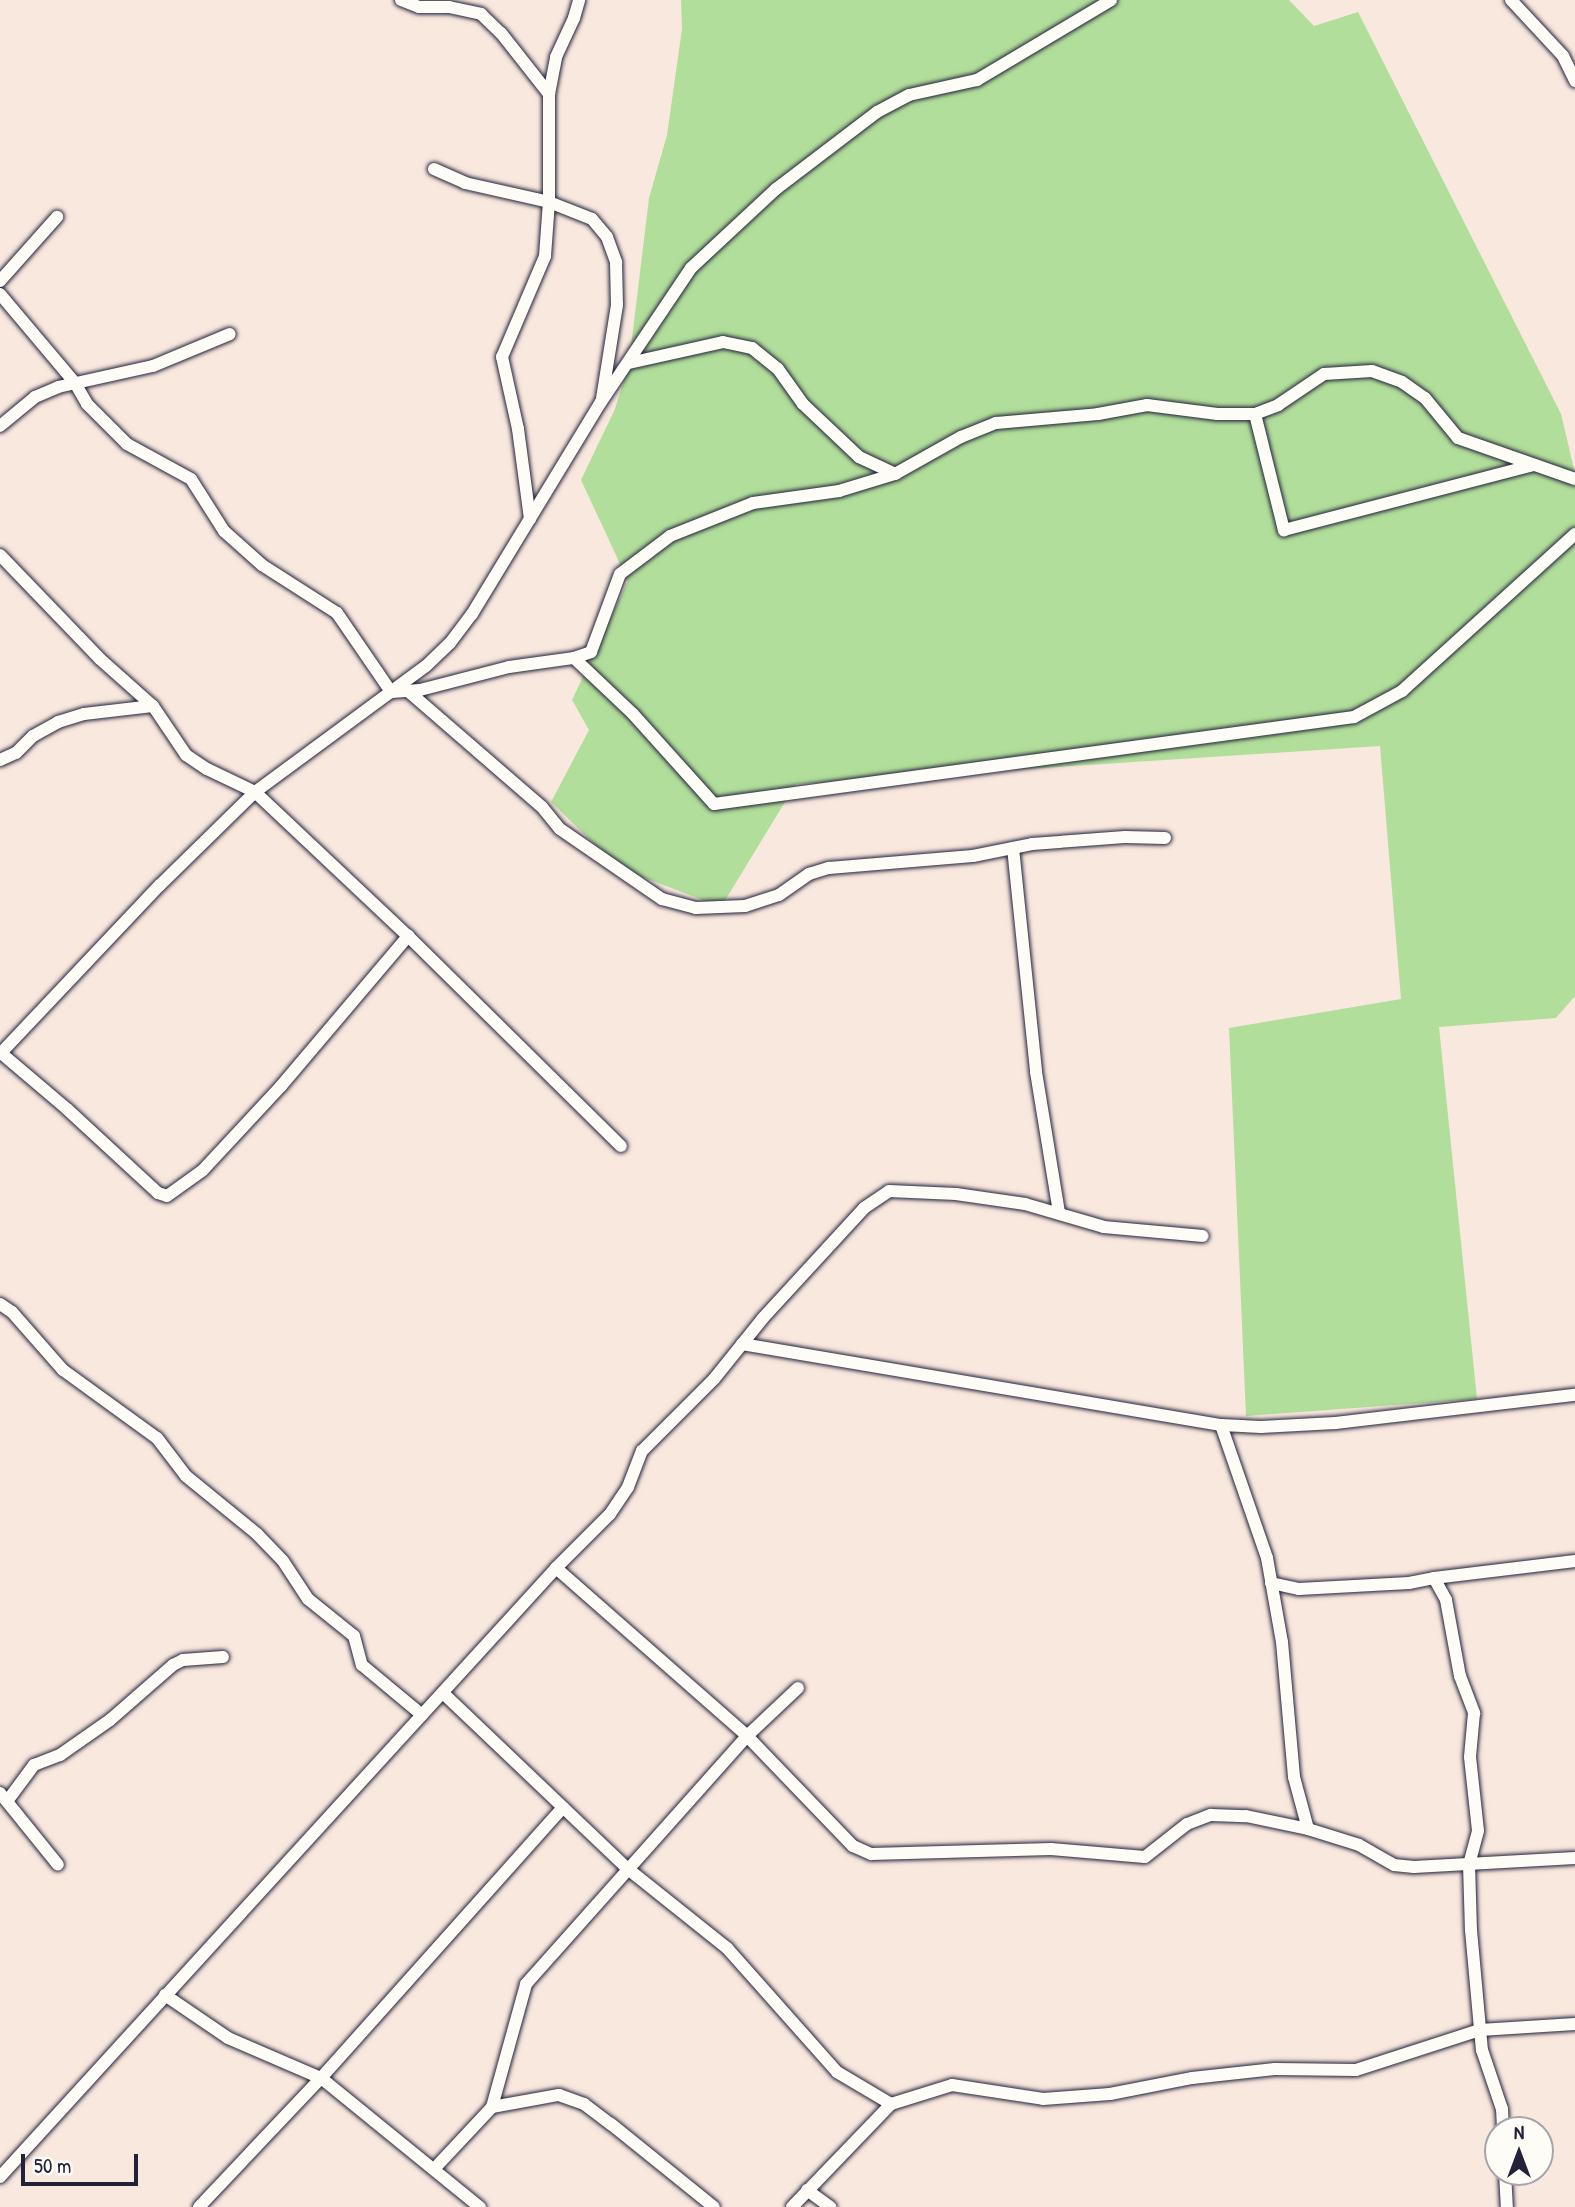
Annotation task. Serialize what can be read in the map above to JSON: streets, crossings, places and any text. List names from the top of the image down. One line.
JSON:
{"scale_bar":"50 m","north":"top"}
